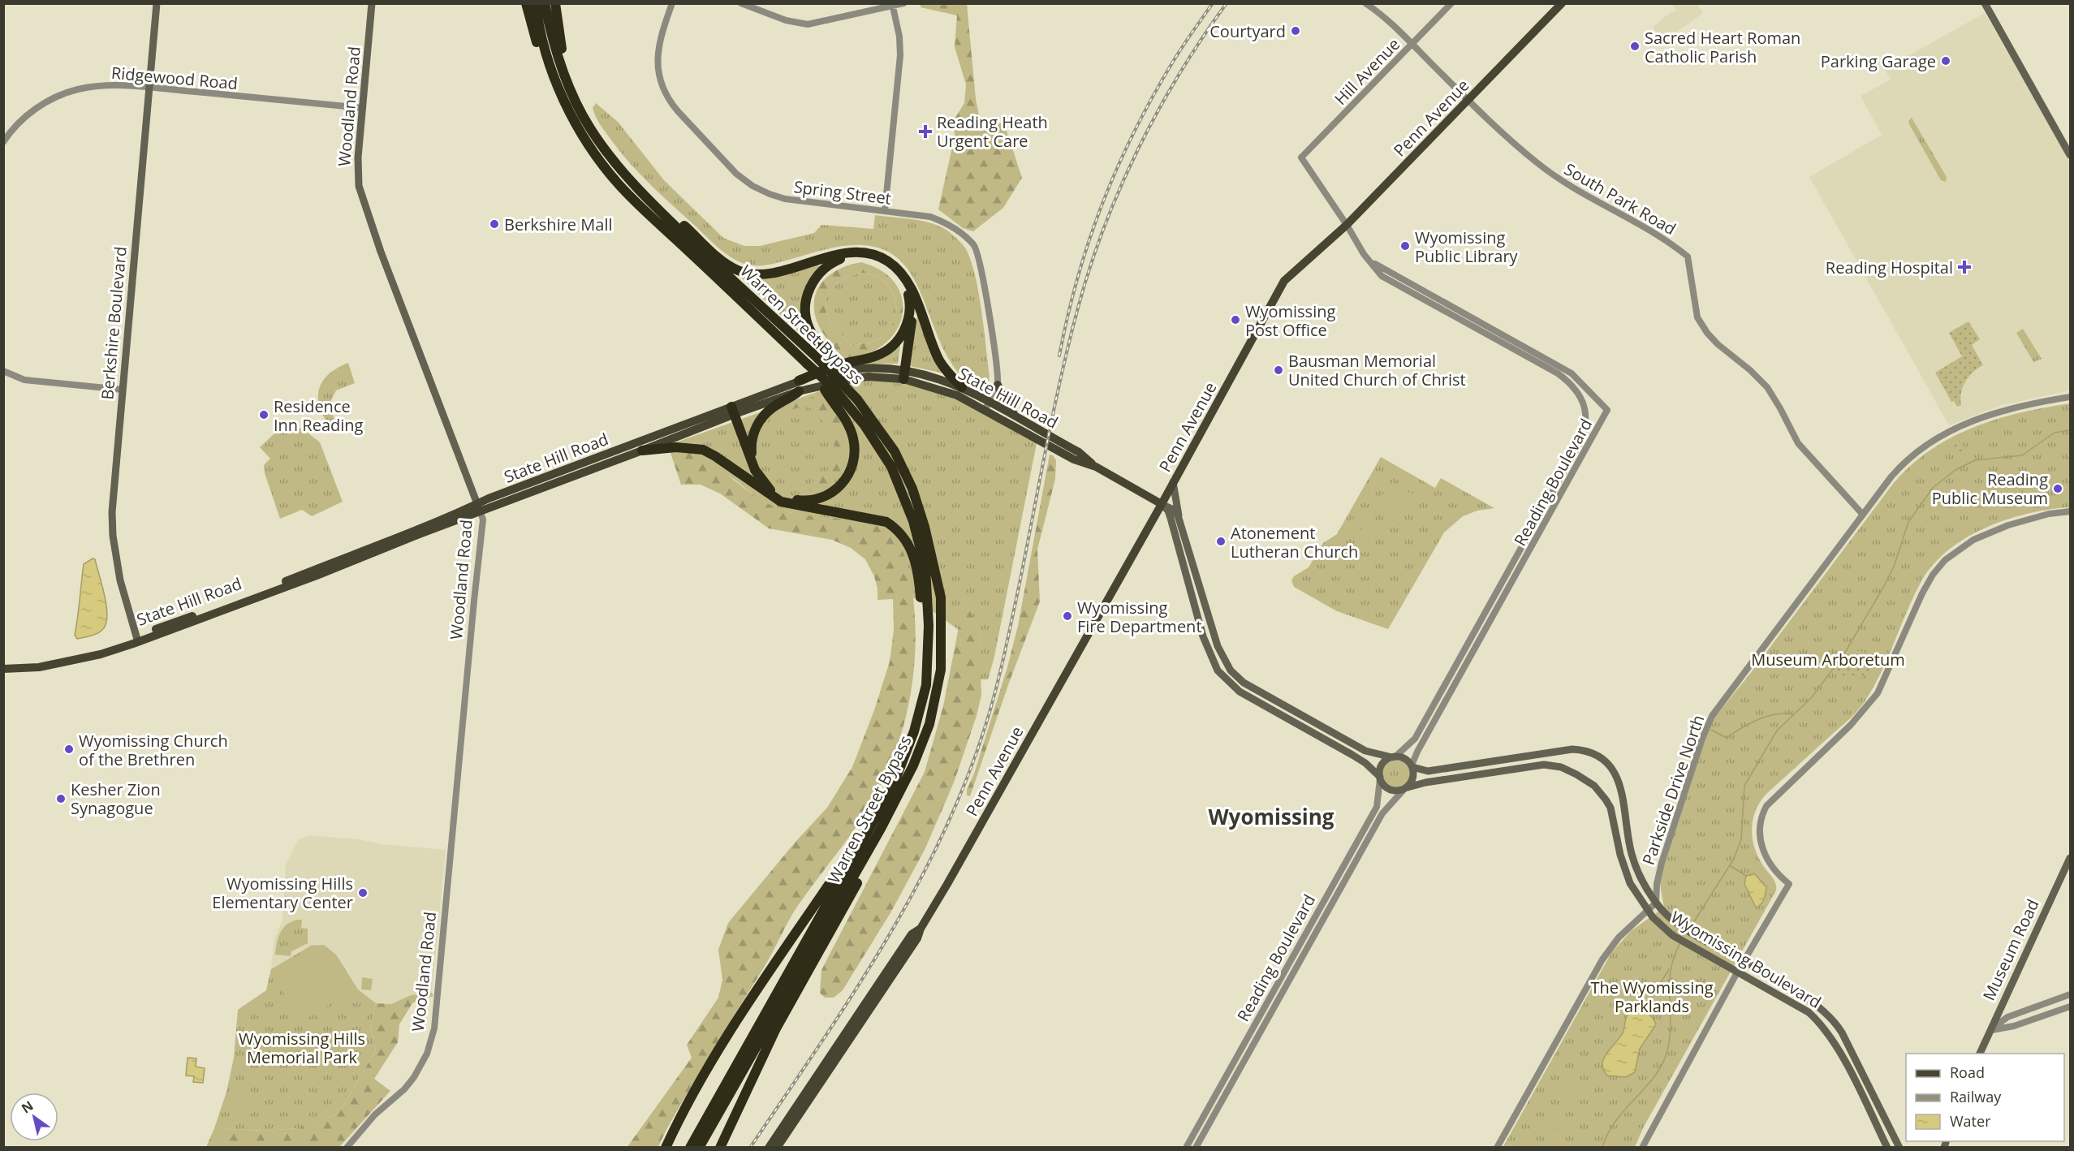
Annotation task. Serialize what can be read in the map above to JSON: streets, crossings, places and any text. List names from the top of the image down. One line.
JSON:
{"streets":{"highway":["Warren Street Bypass"],"main road":["Woodland Road","Penn Avenue","Berkshire Boulevard","State Hill Road","Museum Road","Wyomissing Boulevard"],"street":["Hill Avenue","Ridgewood Road","Spring Street","South Park Road","Reading Boulevard","Parkside Drive North"]},"crossings":[["Hill Avenue","South Park Road"],["Hill Avenue","Reading Boulevard"],["Ridgewood Road","Woodland Road"],["Ridgewood Road","Berkshire Boulevard"],["Woodland Road","State Hill Road"],["Penn Avenue","South Park Road"],["Penn Avenue","State Hill Road"],["Penn Avenue","Reading Boulevard"],["South Park Road","Parkside Drive North"],["Berkshire Boulevard","State Hill Road"],["Reading Boulevard","Wyomissing Boulevard"],["Parkside Drive North","Wyomissing Boulevard"]],"districts":["Wyomissing"],"parks":["Museum Arboretum","The Wyomissing Parklands","Wyomissing Hills Memorial Park"],"places":{"other":["Courtyard","Sacred Heart Roman Catholic Parish","Parking Garage","Berkshire Mall","Wyomissing Public Library","Wyomissing Post Office","Bausman Memorial United Church of Christ","Residence Inn Reading","Reading Public Museum","Atonement Lutheran Church","Wyomissing Fire Department","Wyomissing Church of the Brethren","Kesher Zion Synagogue","Wyomissing Hills Elementary Center"],"health":["Reading Heath Urgent Care","Reading Hospital"]},"legend":["Road","Railway","Water"],"north":"top left"}
